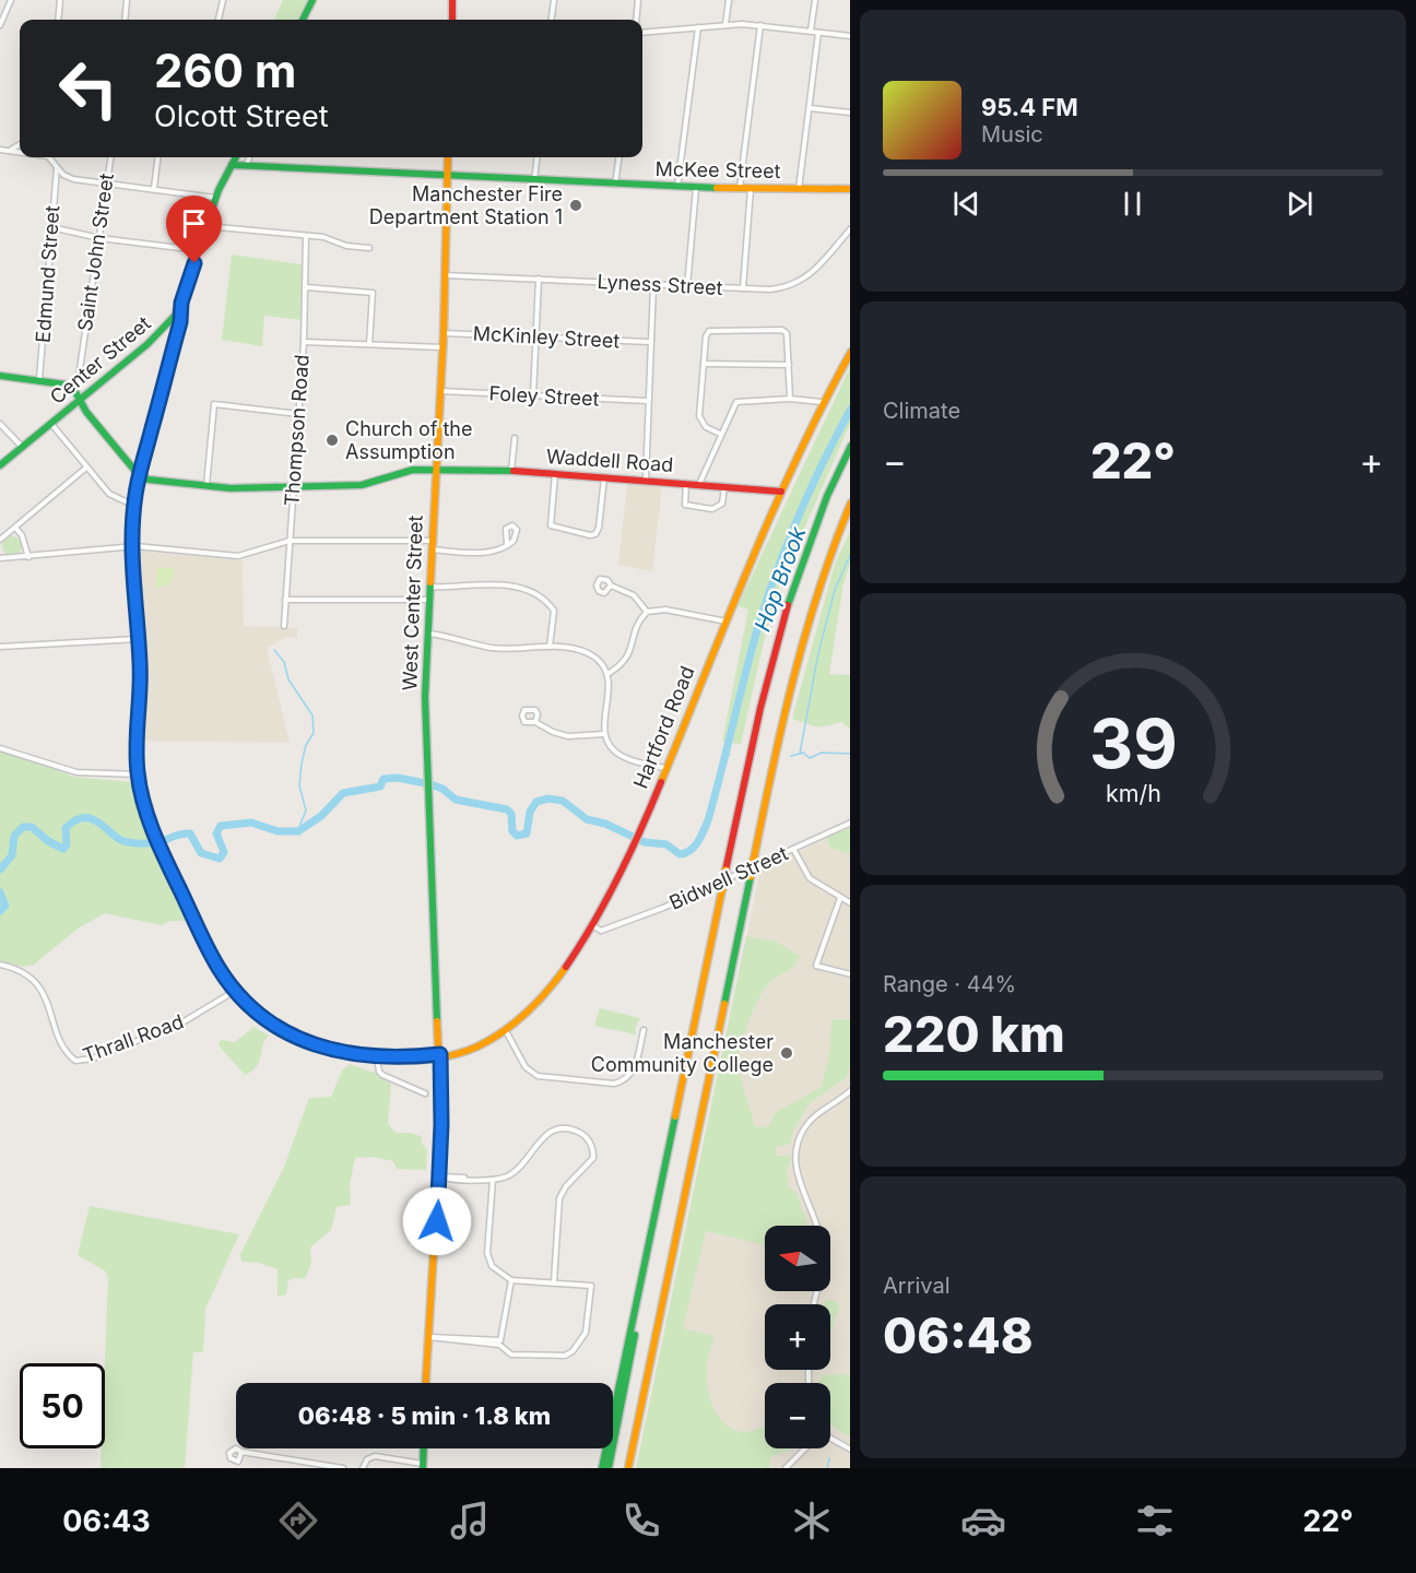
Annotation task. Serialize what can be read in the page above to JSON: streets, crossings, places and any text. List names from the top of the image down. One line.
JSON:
{"streets":{"main road":["McKee Street","Center Street","Waddell Road","West Center Street","Hartford Road"],"street":["Saint John Street","Edmund Street","Lyness Street","McKinley Street","Foley Street","Thompson Road","Bidwell Street","Thrall Road"]},"crossings":[["McKee Street","Center Street"],["McKee Street","West Center Street"],["Lyness Street","West Center Street"],["McKinley Street","West Center Street"],["Foley Street","West Center Street"],["Thompson Road","Waddell Road"],["Waddell Road","West Center Street"],["Waddell Road","Hartford Road"],["West Center Street","Hartford Road"],["Hartford Road","Bidwell Street"],["Hartford Road","Thrall Road"]],"water":["Hop Brook"],"places":["Manchester Fire Department Station 1","Church of the Assumption","Manchester Community College"],"north":"left","page":{"turn":["260 m","Olcott Street"],"song":["95.4 FM","Music"],"tile":["Climate",["Range · 44%","220 km"],["Arrival","06:48"]],"heat":["−","22°","+"],"map_buttons":["+","−"],"limit":"50","trip":"06:48 · 5 min · 1.8 km","tabs":["06:43","22°"],"gauge":["39","km/h"]}}
